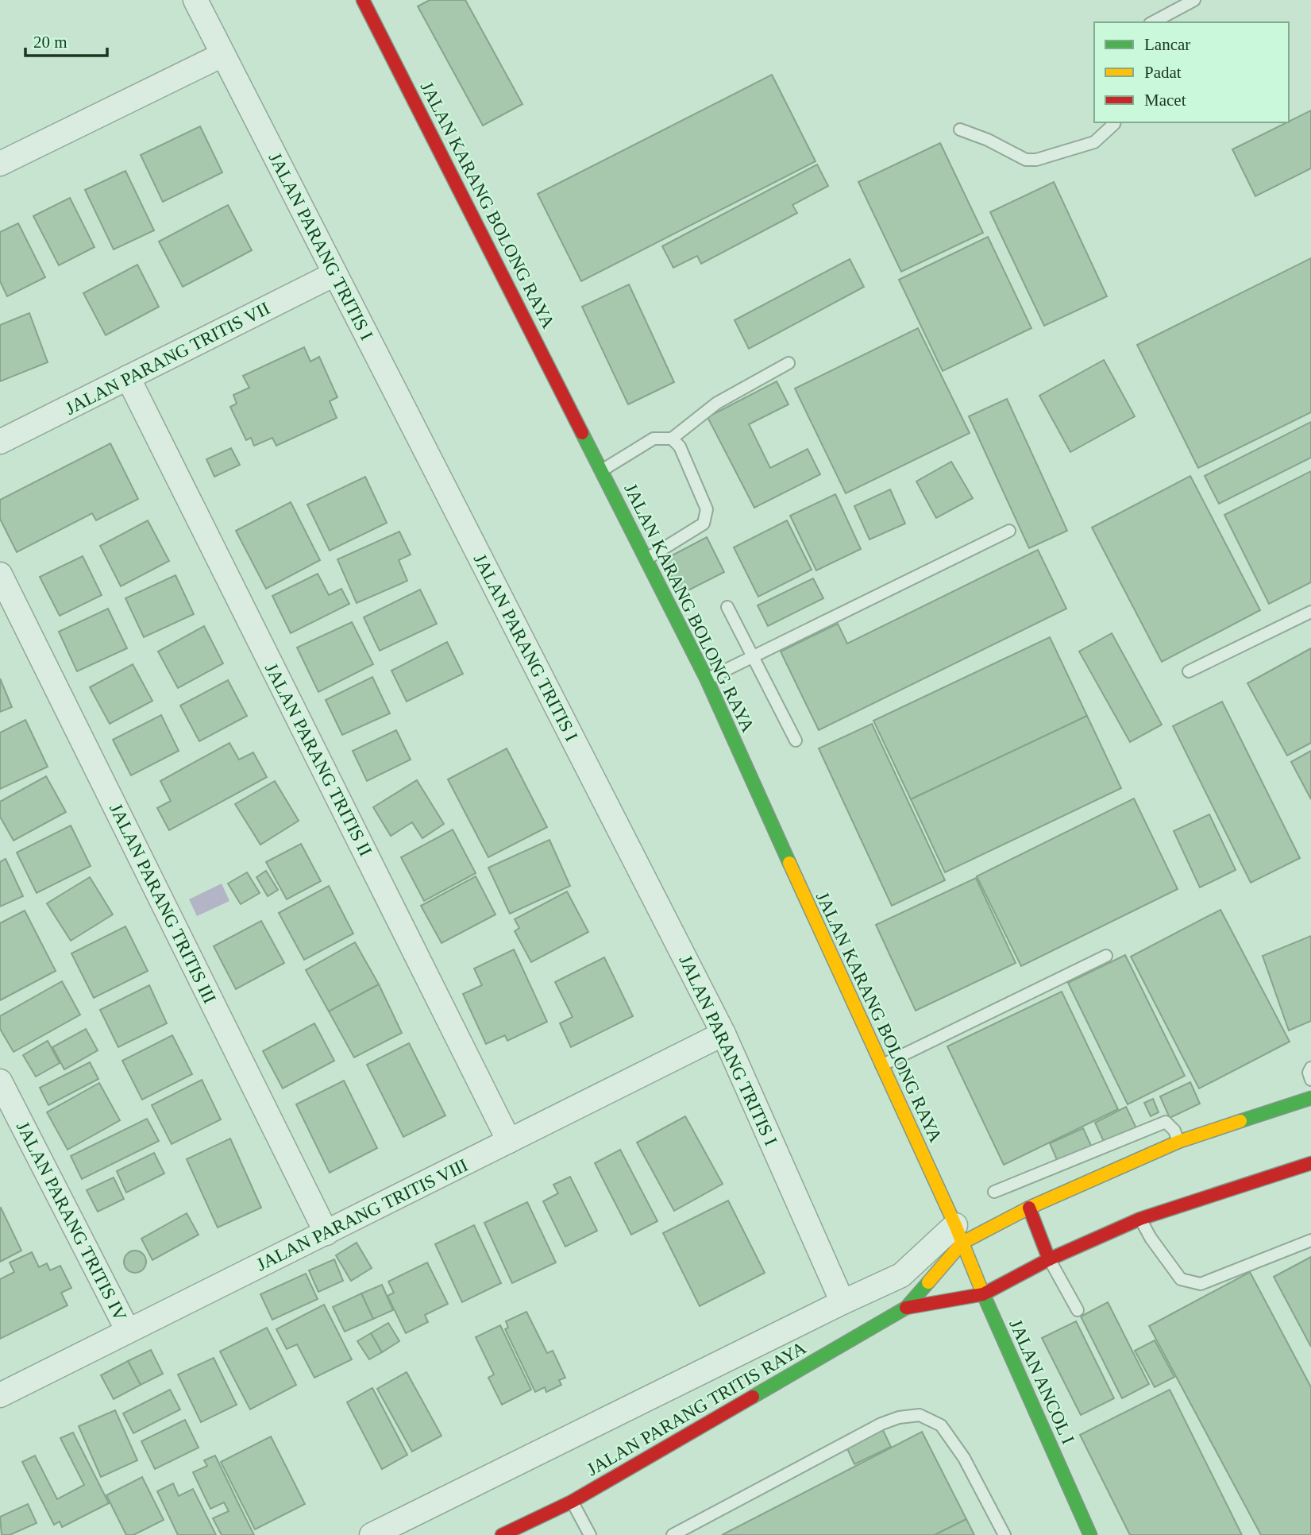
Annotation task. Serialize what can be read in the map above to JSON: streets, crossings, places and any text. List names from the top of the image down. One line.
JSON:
{"streets":{"street":["JALAN KARANG BOLONG RAYA","JALAN PARANG TRITIS I","JALAN PARANG TRITIS VII","JALAN PARANG TRITIS II","JALAN PARANG TRITIS III","JALAN PARANG TRITIS VIII","JALAN PARANG TRITIS IV","JALAN ANCOL I","JALAN PARANG TRITIS RAYA"]},"crossings":[["JALAN KARANG BOLONG RAYA","JALAN ANCOL I"],["JALAN KARANG BOLONG RAYA","JALAN PARANG TRITIS RAYA"],["JALAN PARANG TRITIS I","JALAN PARANG TRITIS VII"],["JALAN PARANG TRITIS I","JALAN PARANG TRITIS VIII"],["JALAN PARANG TRITIS VII","JALAN PARANG TRITIS II"],["JALAN PARANG TRITIS II","JALAN PARANG TRITIS VIII"],["JALAN PARANG TRITIS III","JALAN PARANG TRITIS VIII"],["JALAN PARANG TRITIS VIII","JALAN PARANG TRITIS IV"],["JALAN ANCOL I","JALAN PARANG TRITIS RAYA"]],"legend":["Lancar","Padat","Macet"],"scale_bar":"20 m"}
